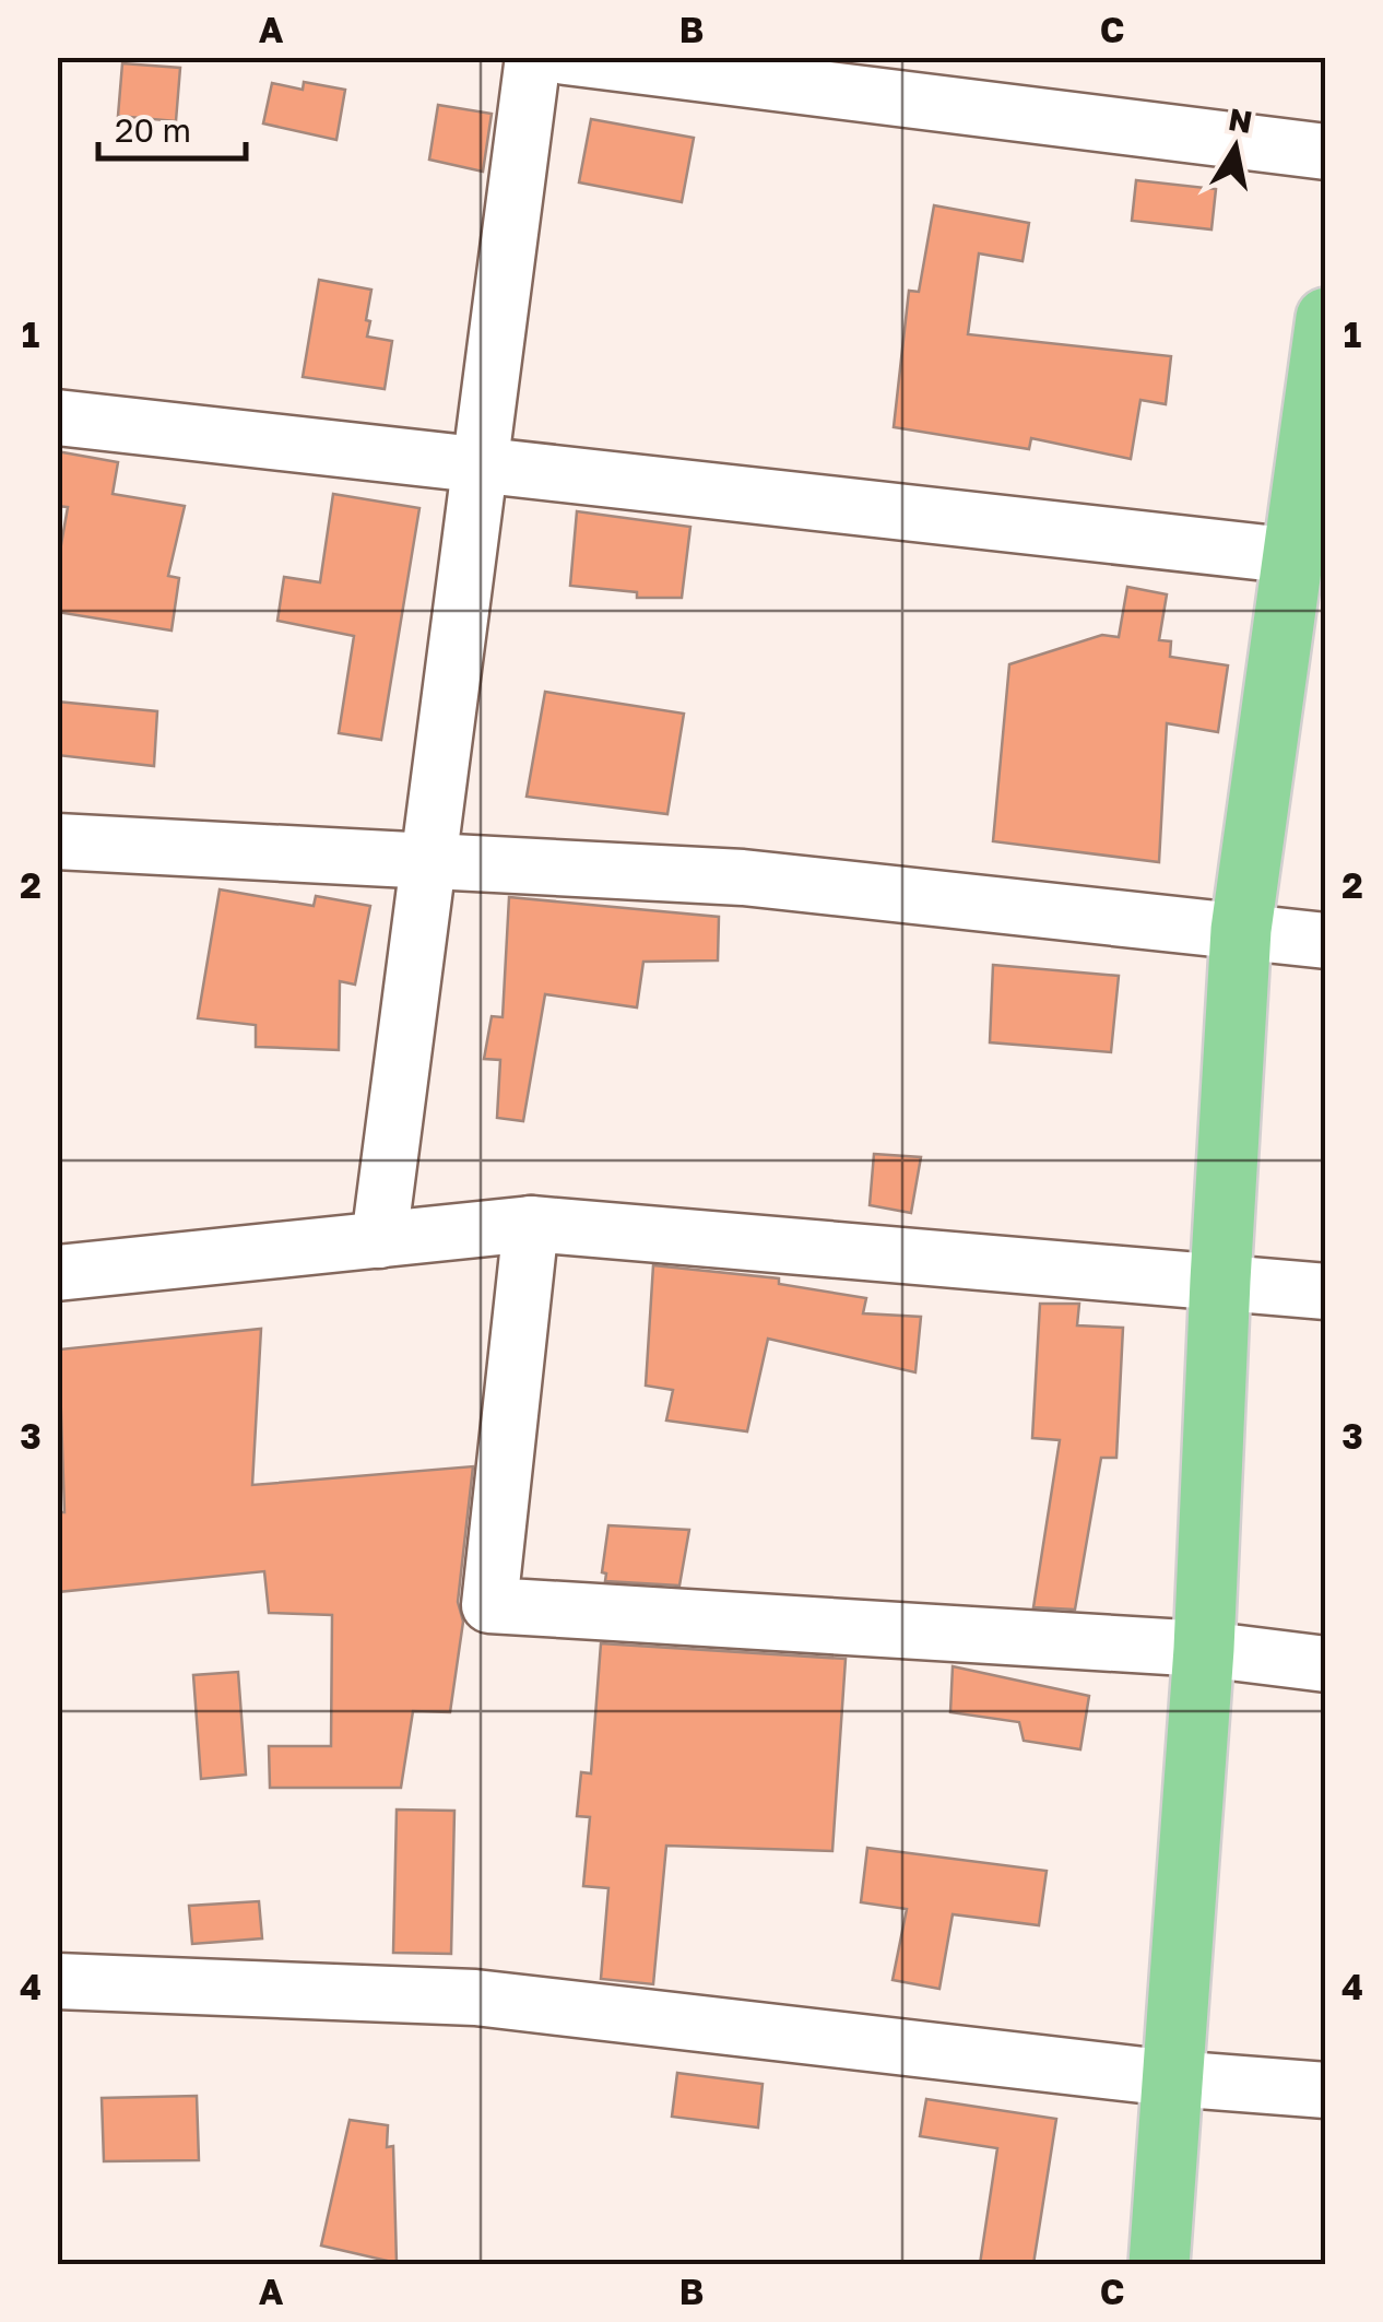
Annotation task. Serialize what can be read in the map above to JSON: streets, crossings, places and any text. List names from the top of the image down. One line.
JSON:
{"scale_bar":"20 m","north":"top","grid":{"columns":["A","B","C"],"rows":["1","2","3","4"]}}
